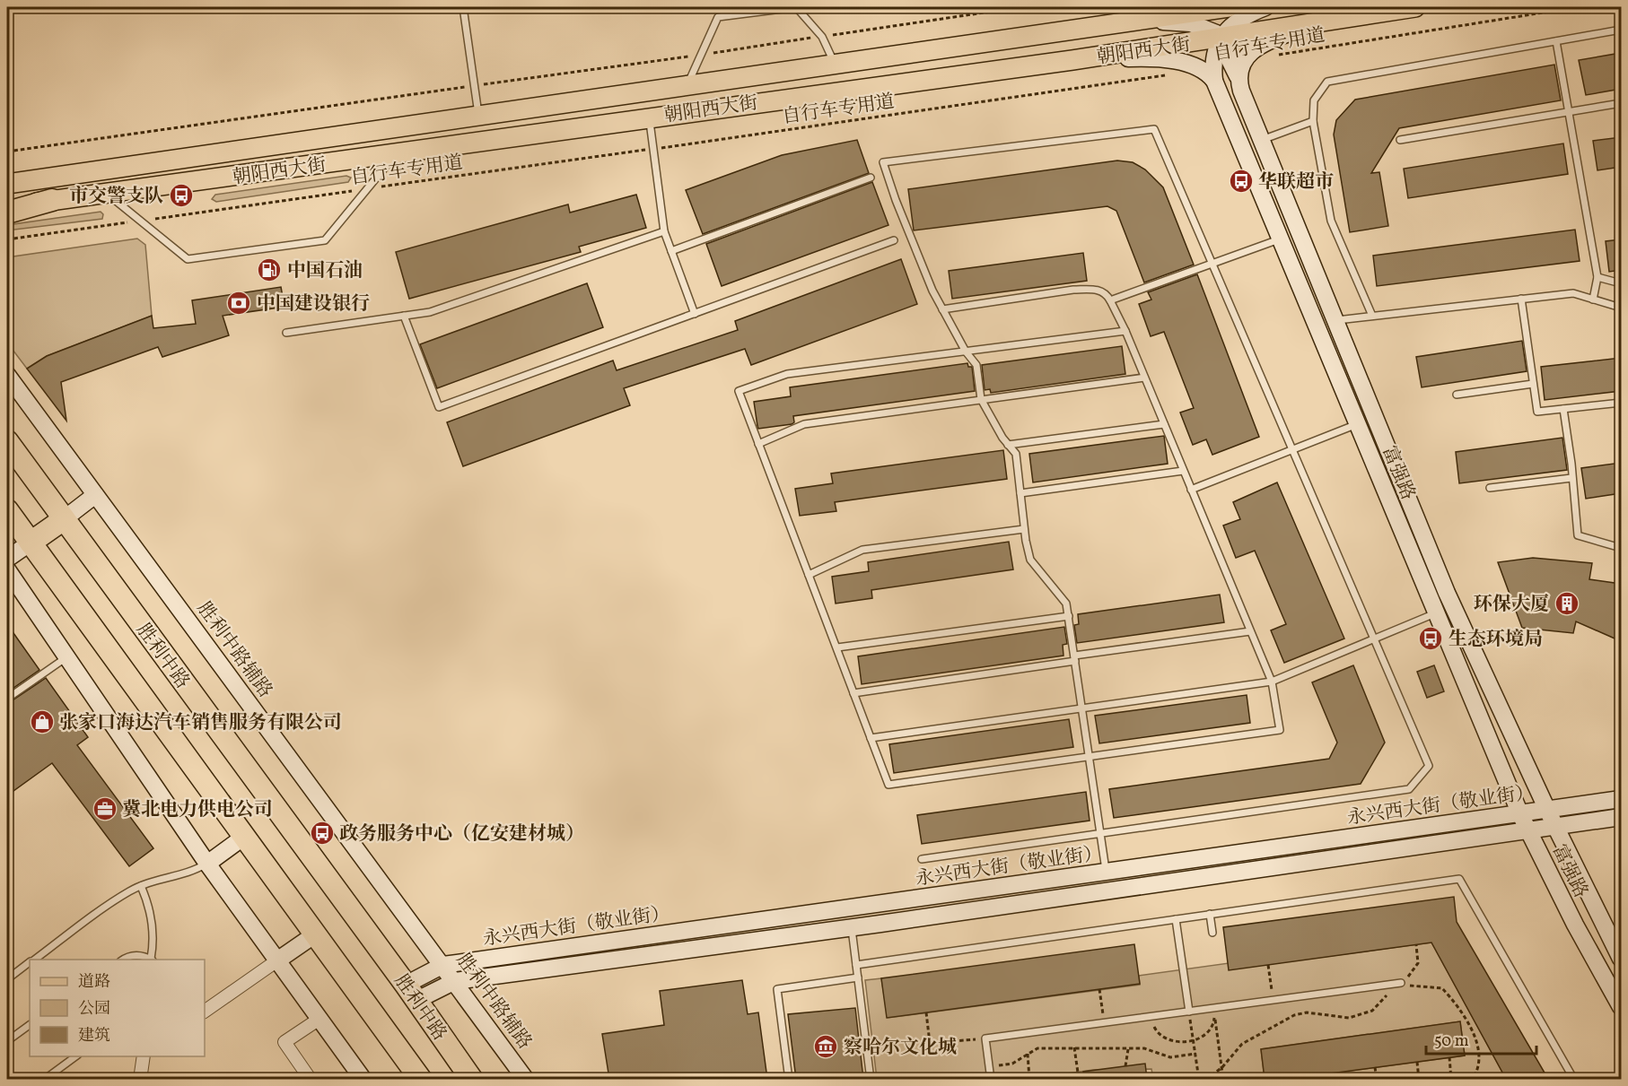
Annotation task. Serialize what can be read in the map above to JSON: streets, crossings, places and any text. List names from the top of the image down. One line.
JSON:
{"streets":{"highway":["胜利中路"],"main road":["朝阳西大街","富强路","胜利中路辅路","永兴西大街（敬业街）"],"path":["自行车专用道"]},"crossings":[["朝阳西大街","富强路"],["富强路","永兴西大街（敬业街）"],["胜利中路辅路","永兴西大街（敬业街）"],["胜利中路","永兴西大街（敬业街）"]],"places":{"bus stop":["华联超市","市交警支队","生态环境局","政务服务中心（亿安建材城）"],"fuel station":["中国石油"],"bank":["中国建设银行"],"building":["环保大厦"],"shop":["张家口海达汽车销售服务有限公司"],"office":["冀北电力供电公司"],"museum":["察哈尔文化城"]},"legend":["道路","公园","建筑"],"scale_bar":"50 m"}
